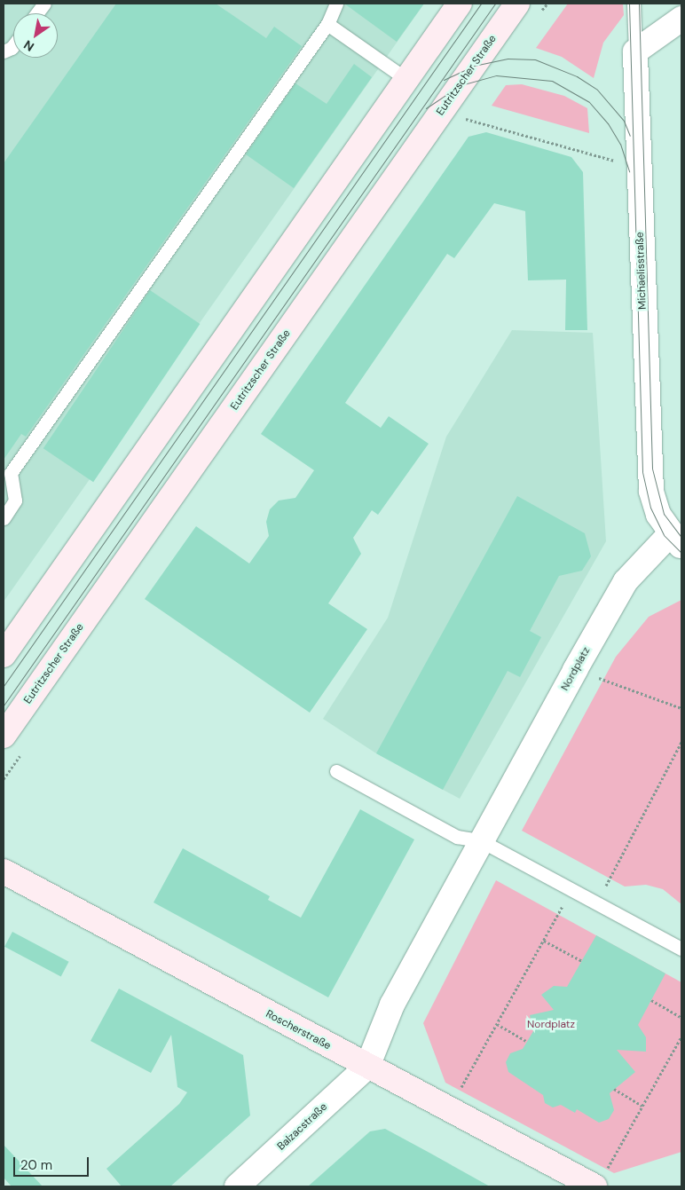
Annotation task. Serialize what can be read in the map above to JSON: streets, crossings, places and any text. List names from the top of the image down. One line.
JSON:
{"streets":{"main road":["Eutritzscher Straße","Roscherstraße"],"street":["Michaelisstraße","Nordplatz","Balzacstraße"]},"crossings":[["Michaelisstraße","Nordplatz"],["Nordplatz","Roscherstraße"],["Nordplatz","Balzacstraße"],["Roscherstraße","Balzacstraße"]],"parks":["Nordplatz"],"scale_bar":"20 m","north":"bottom left"}
